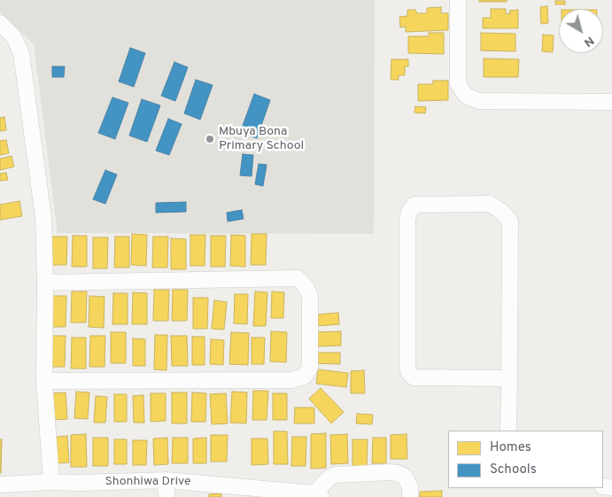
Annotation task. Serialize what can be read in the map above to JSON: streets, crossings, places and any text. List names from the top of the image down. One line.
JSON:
{"streets":{"street":["Shonhiwa Drive"]},"places":["Mbuya Bona Primary School"],"legend":["Homes","Schools"],"north":"bottom right"}
